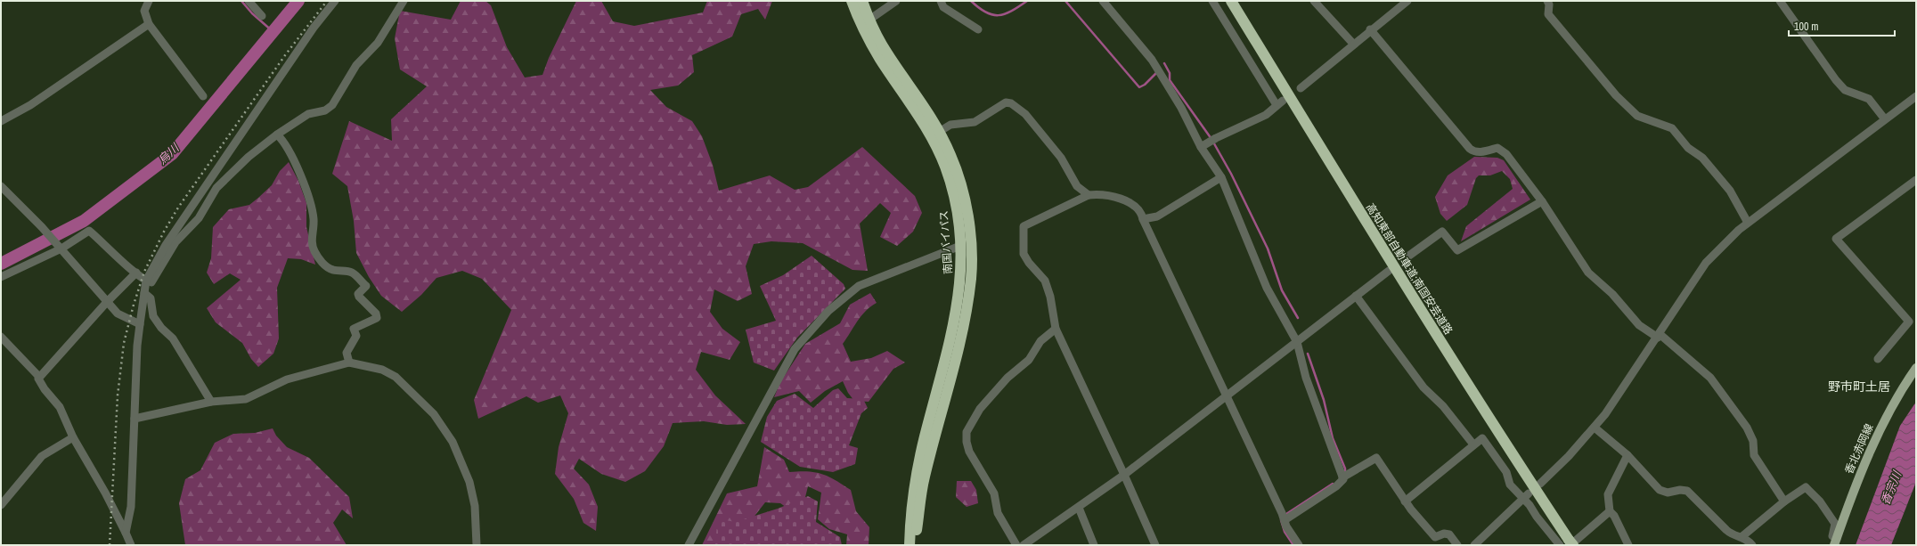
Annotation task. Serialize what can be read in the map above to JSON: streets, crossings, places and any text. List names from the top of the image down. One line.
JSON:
{"streets":{"highway":["南国バイパス","高知東部自動車道;南国安芸道路"],"main road":["香北赤岡線"]},"districts":["野市町土居"],"water":["烏川","香宗川"],"scale_bar":"100 m"}
